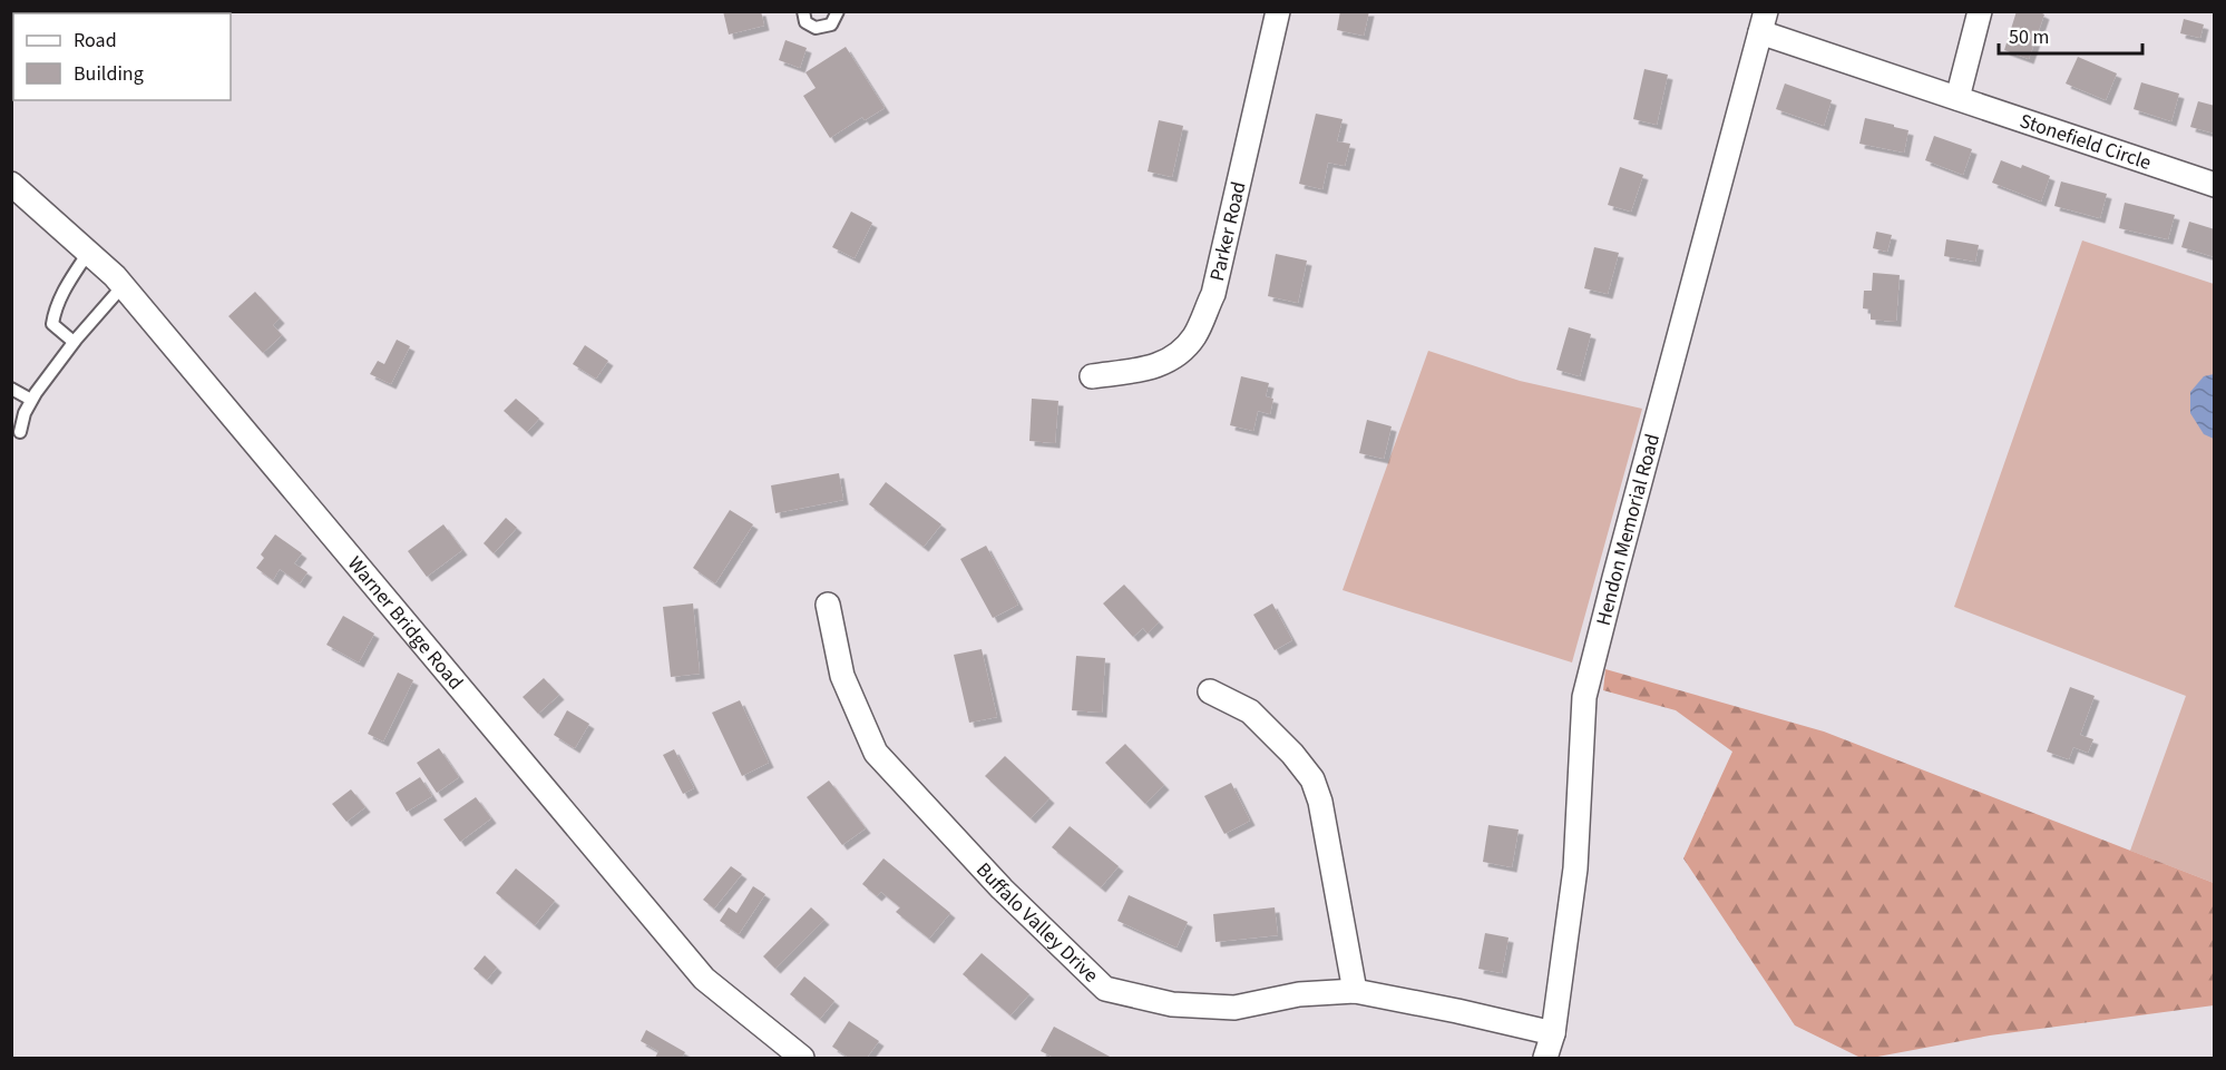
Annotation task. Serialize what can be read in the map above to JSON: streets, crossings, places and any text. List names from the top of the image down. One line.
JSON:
{"streets":{"street":["Stonefield Circle","Parker Road","Hendon Memorial Road","Warner Bridge Road","Buffalo Valley Drive"]},"crossings":[["Stonefield Circle","Hendon Memorial Road"],["Hendon Memorial Road","Buffalo Valley Drive"]],"legend":["Road","Building"],"scale_bar":"50 m"}
